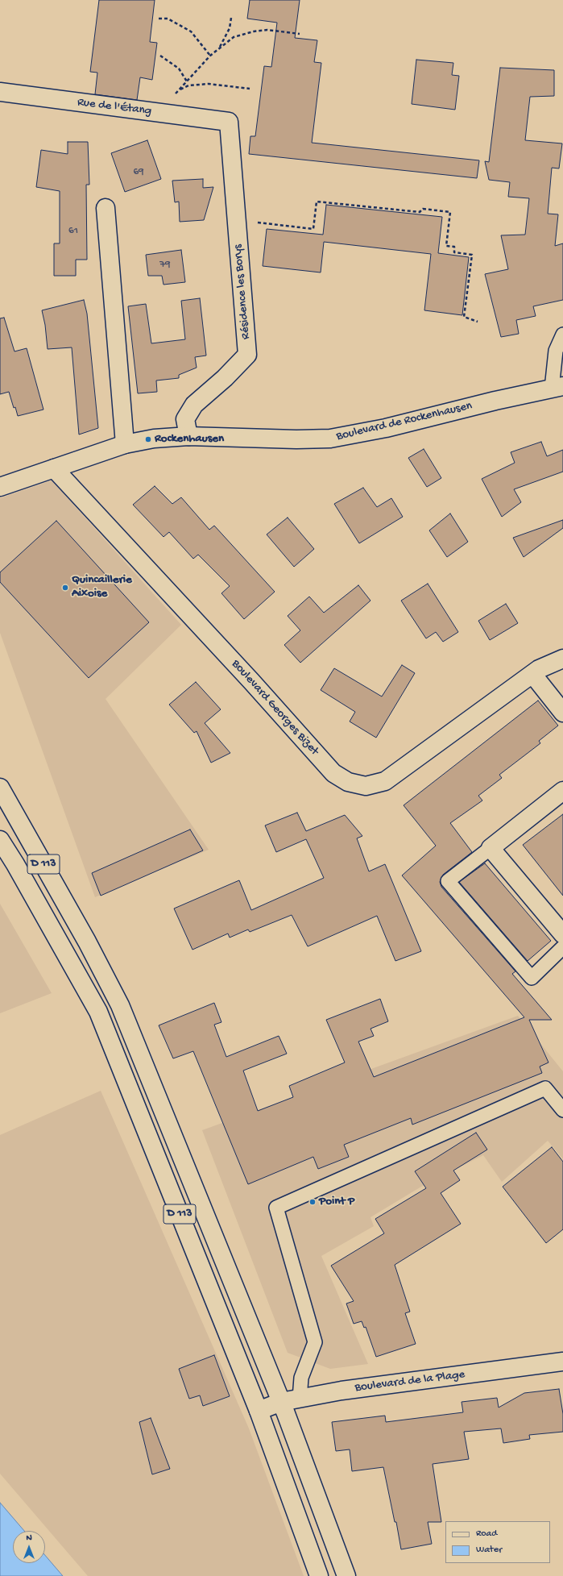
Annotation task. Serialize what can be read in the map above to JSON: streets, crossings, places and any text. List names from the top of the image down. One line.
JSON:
{"streets":{"street":["Rue de l'Étang","Résidence les Borys","Boulevard de Rockenhausen","Boulevard Georges Bizet","D 113","Boulevard de la Plage"]},"crossings":[["Rue de l'Étang","Résidence les Borys"],["Résidence les Borys","Boulevard de Rockenhausen"],["Boulevard de Rockenhausen","Boulevard Georges Bizet"],["D 113","Boulevard de la Plage"]],"places":["Rockenhausen","Quincaillerie Aixoise","Point P"],"house_numbers":["69","61","79"],"legend":["Road","Water"],"north":"top"}
